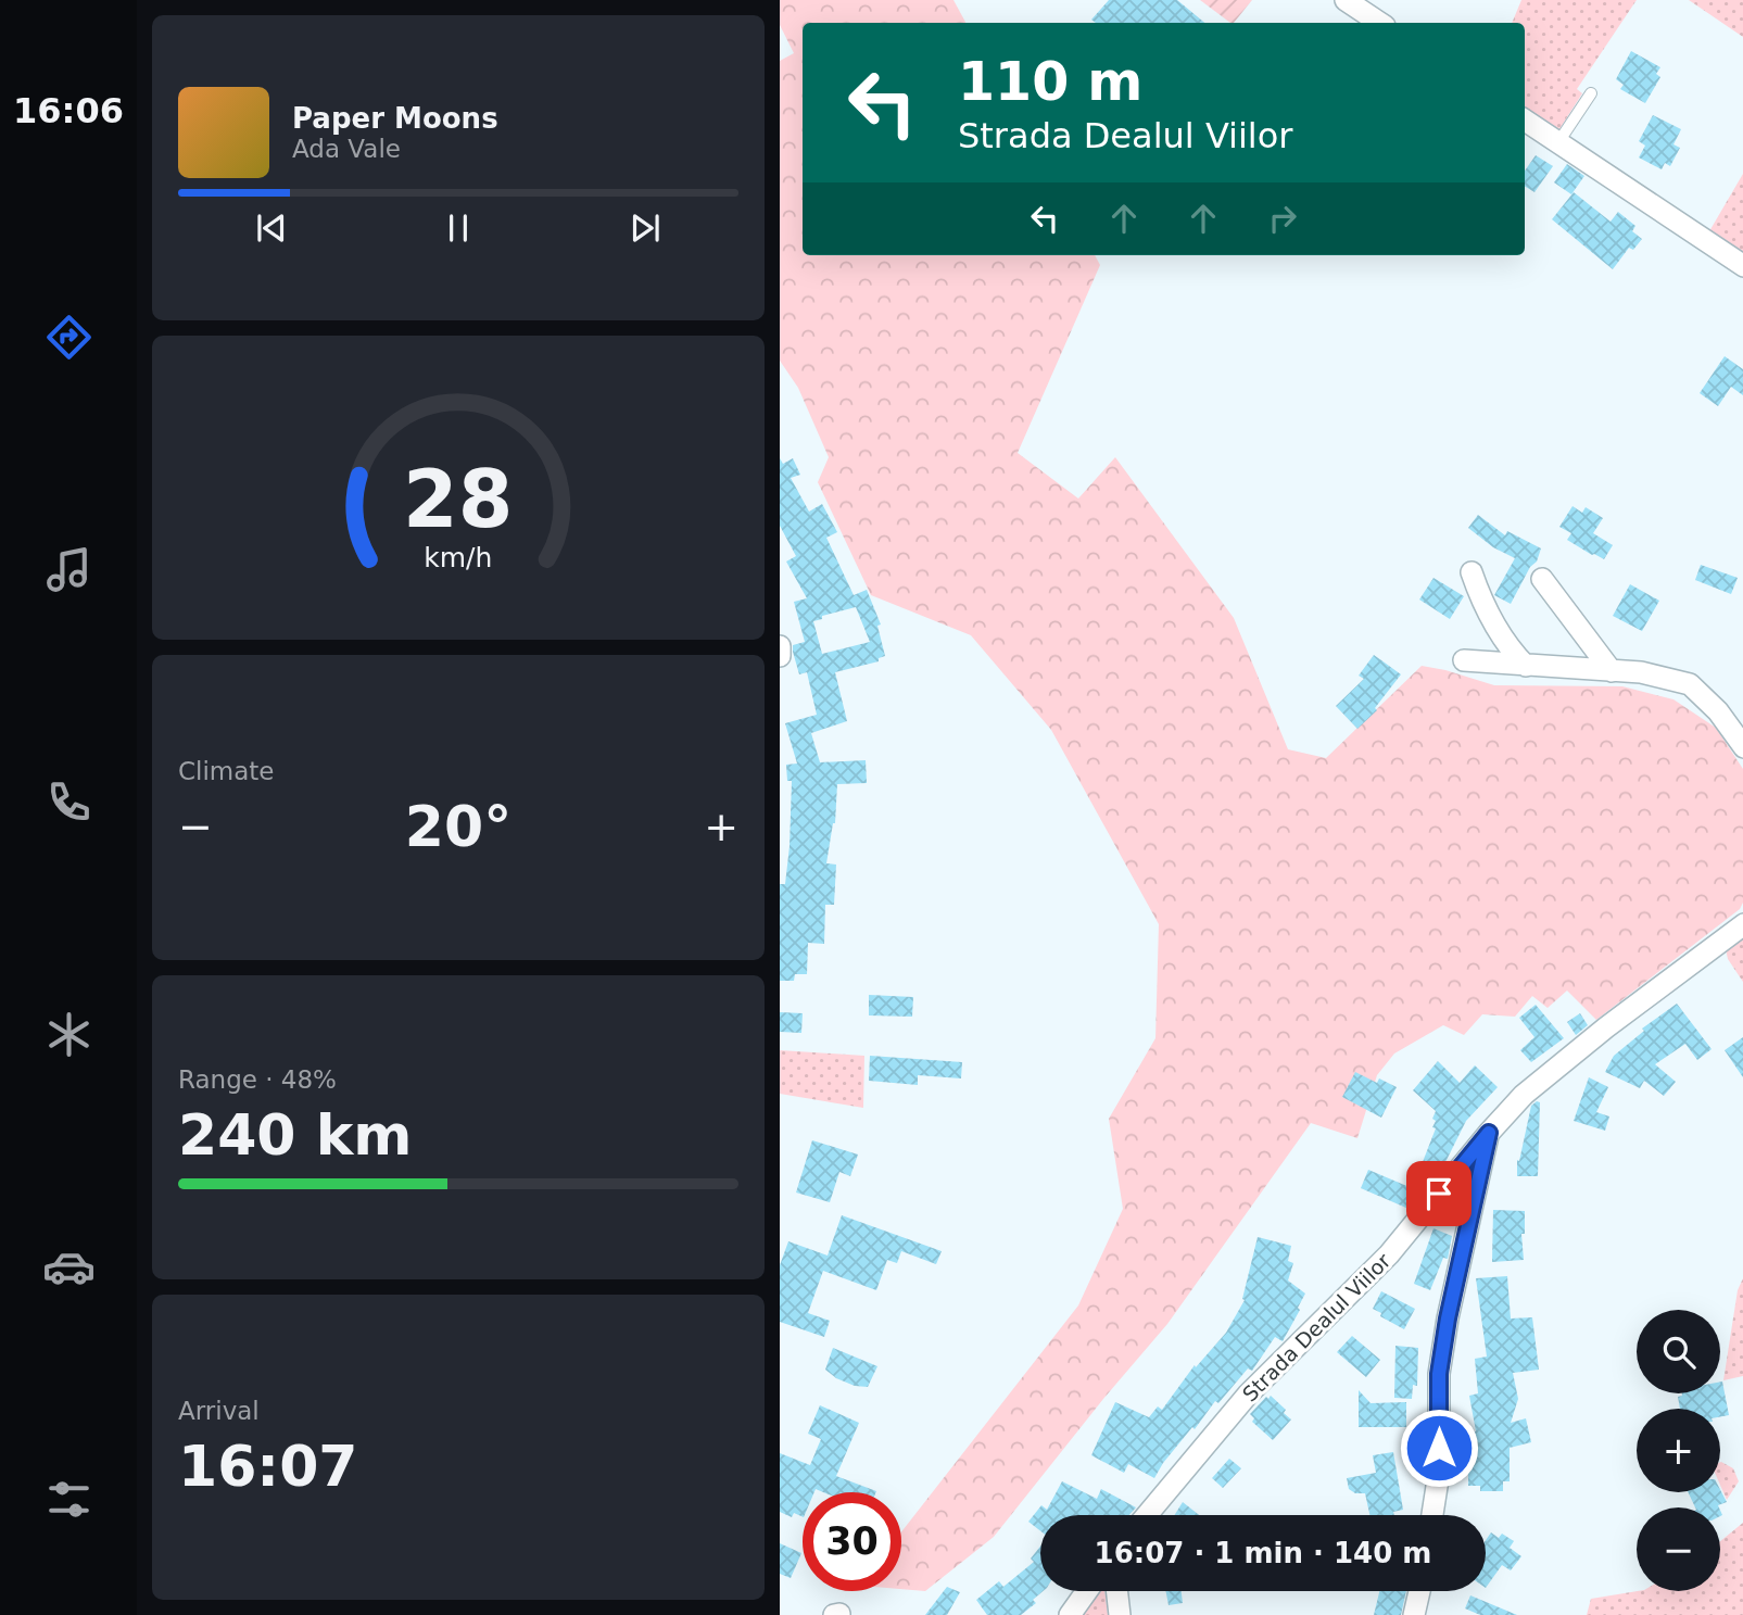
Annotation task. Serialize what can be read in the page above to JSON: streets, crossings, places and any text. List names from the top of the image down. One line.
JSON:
{"streets":{"street":["Strada Dealul Viilor"]},"page":{"tabs":"16:06","turn":["110 m","Strada Dealul Viilor"],"song":["Paper Moons","Ada Vale"],"tile":["Climate",["Range · 48%","240 km"],["Arrival","16:07"]],"heat":["−","20°","+"],"map_buttons":["+","−"],"limit":"30","trip":"16:07 · 1 min · 140 m","gauge":["28","km/h"]}}
